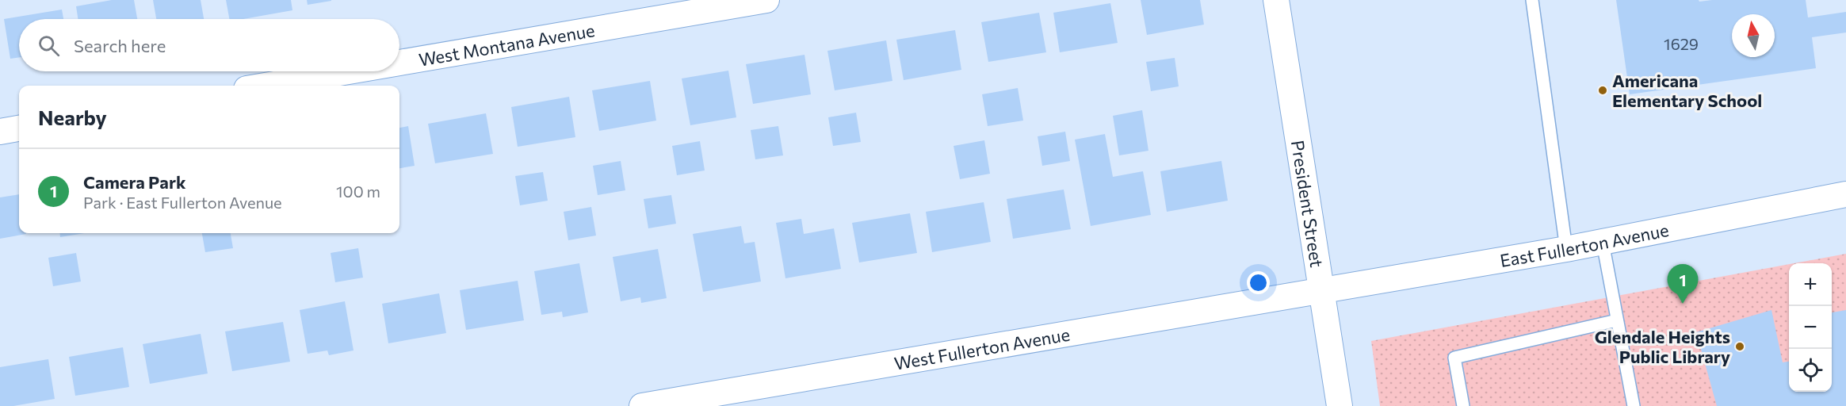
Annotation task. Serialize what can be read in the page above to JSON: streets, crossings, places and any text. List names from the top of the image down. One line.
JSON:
{"streets":{"street":["West Montana Avenue","President Street","East Fullerton Avenue","West Fullerton Avenue"]},"crossings":[["President Street","East Fullerton Avenue"],["President Street","West Fullerton Avenue"],["East Fullerton Avenue","West Fullerton Avenue"]],"places":["Americana Elementary School","Glendale Heights Public Library"],"house_numbers":["1629"],"north":"top","page":{"search":"Search here","heading":"Nearby","list":[{"mark":"1","name":"Camera Park","note":"Park · East Fullerton Avenue","value":"100 m"}],"map_buttons":["+","−"],"pins":"1"}}
